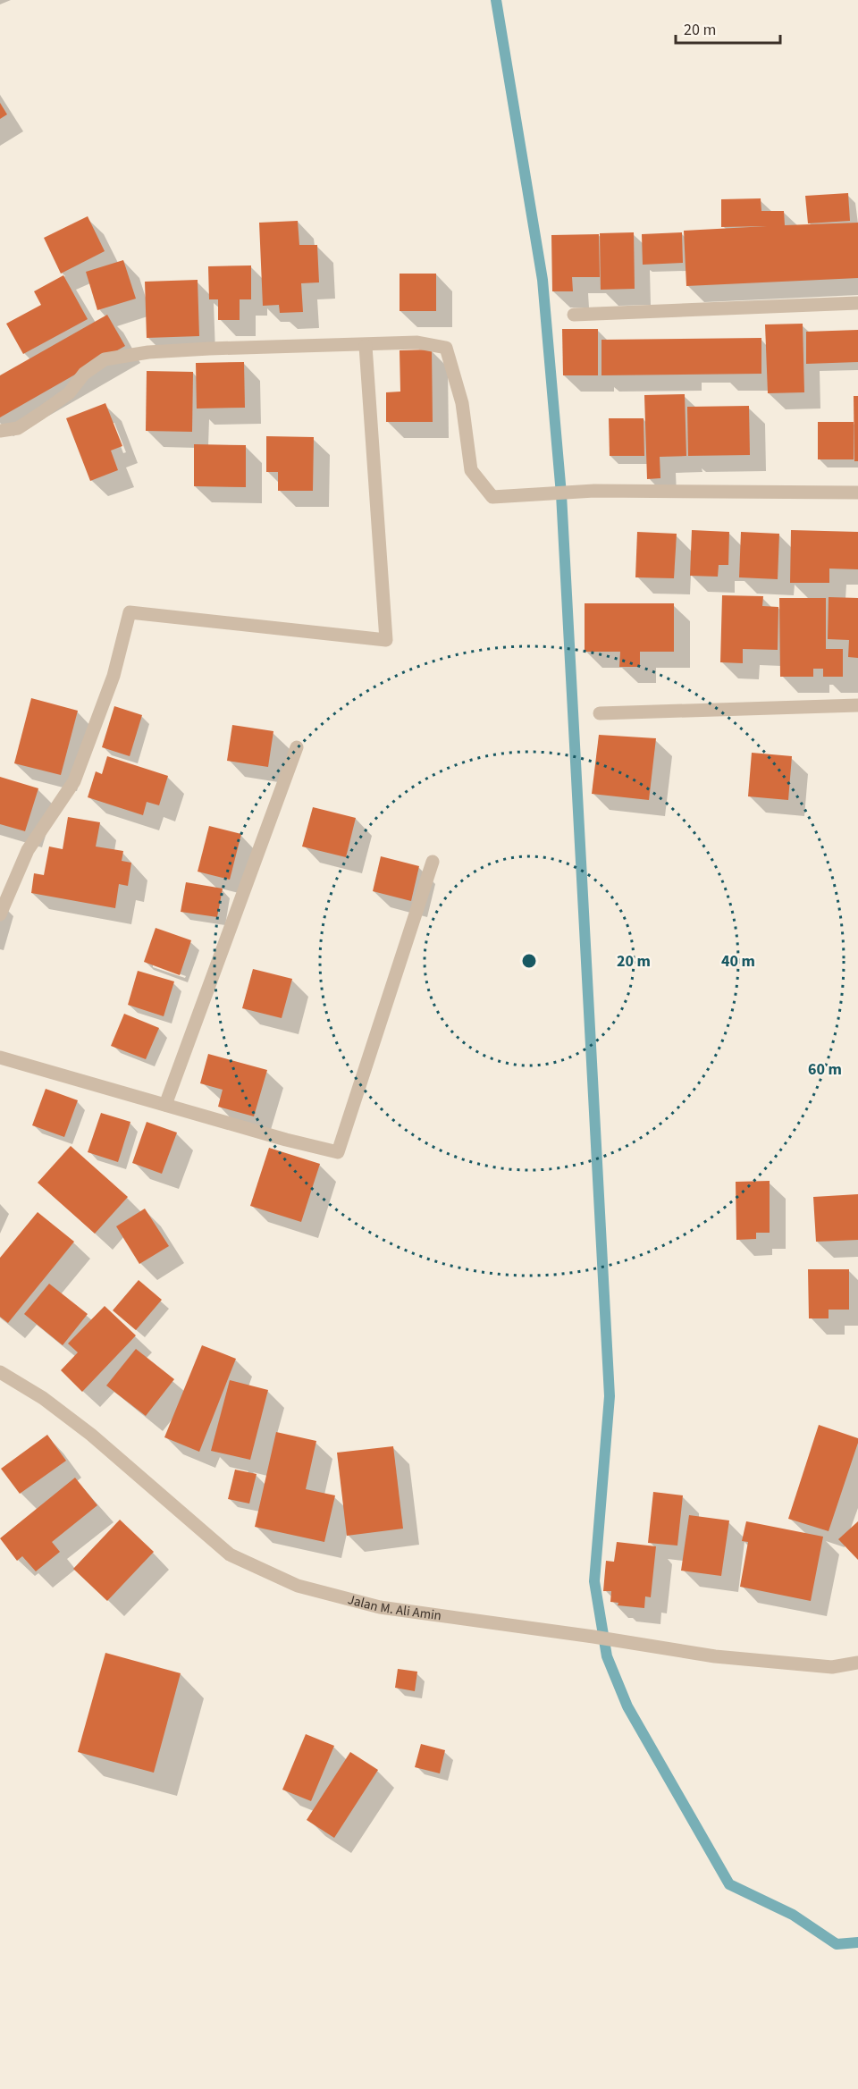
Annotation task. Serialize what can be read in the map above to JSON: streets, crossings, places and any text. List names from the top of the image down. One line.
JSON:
{"streets":{"street":["Jalan M. Ali Amin"]},"scale_bar":"20 m","rings":["20 m","40 m","60 m"]}
